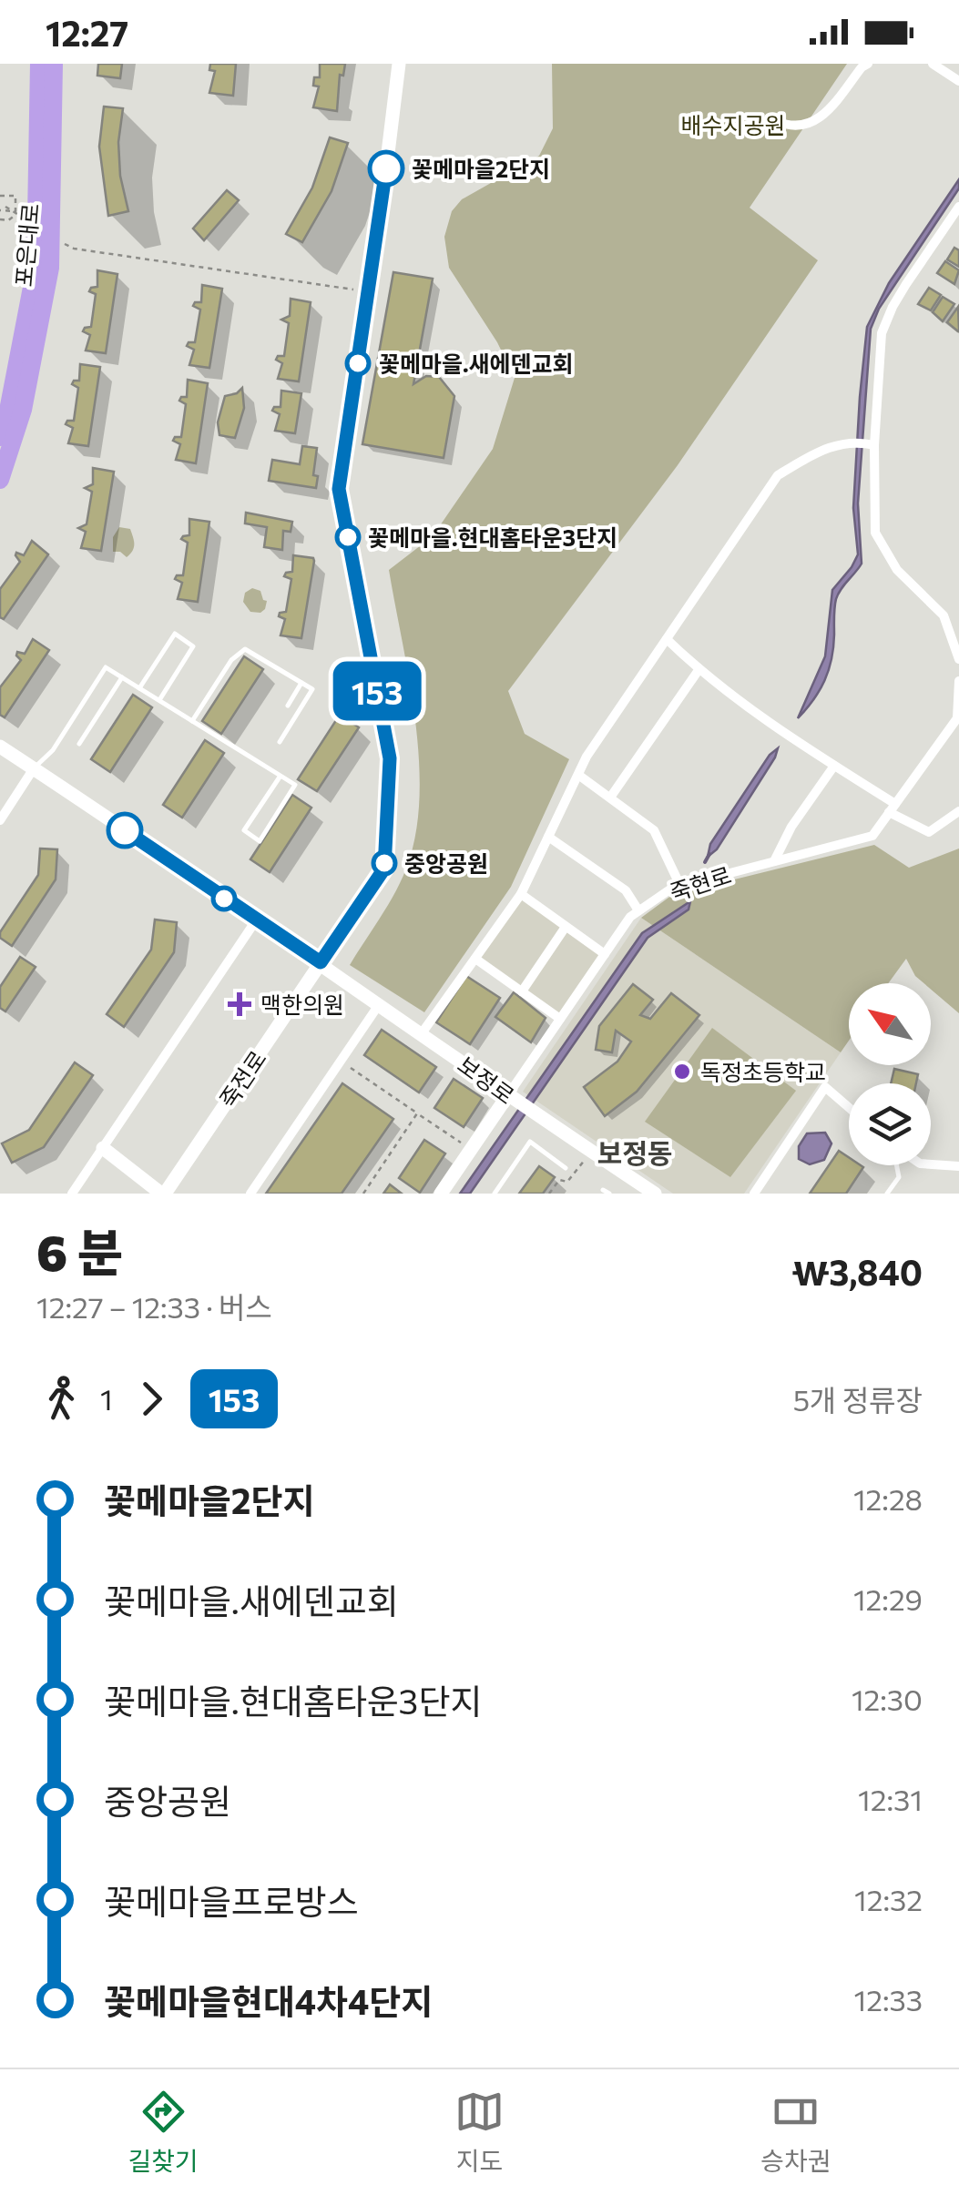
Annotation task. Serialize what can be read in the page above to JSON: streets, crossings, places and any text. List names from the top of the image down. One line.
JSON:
{"streets":{"highway":["포은대로"],"street":["죽현로","죽전로","보정로"]},"crossings":[["죽현로","보정로"],["죽전로","보정로"]],"districts":["보정동"],"parks":["배수지공원"],"places":{"other":["꽃메마을2단지","꽃메마을.새에덴교회","꽃메마을.현대홈타운3단지","중앙공원","독정초등학교"],"health":["맥한의원"]},"lines":["bus line 153"],"north":"top left","page":{"status":"12:27","on_map":"153","heading":["6 분","12:27 – 12:33 · 버스","₩3,840"],"legs":["1","153","5개 정류장"],"list":[{"name":"꽃메마을2단지","value":"12:28"},{"name":"꽃메마을.새에덴교회","value":"12:29"},{"name":"꽃메마을.현대홈타운3단지","value":"12:30"},{"name":"중앙공원","value":"12:31"},{"name":"꽃메마을프로방스","value":"12:32"},{"name":"꽃메마을현대4차4단지","value":"12:33"}],"tabs":["길찾기","지도","승차권"]}}
